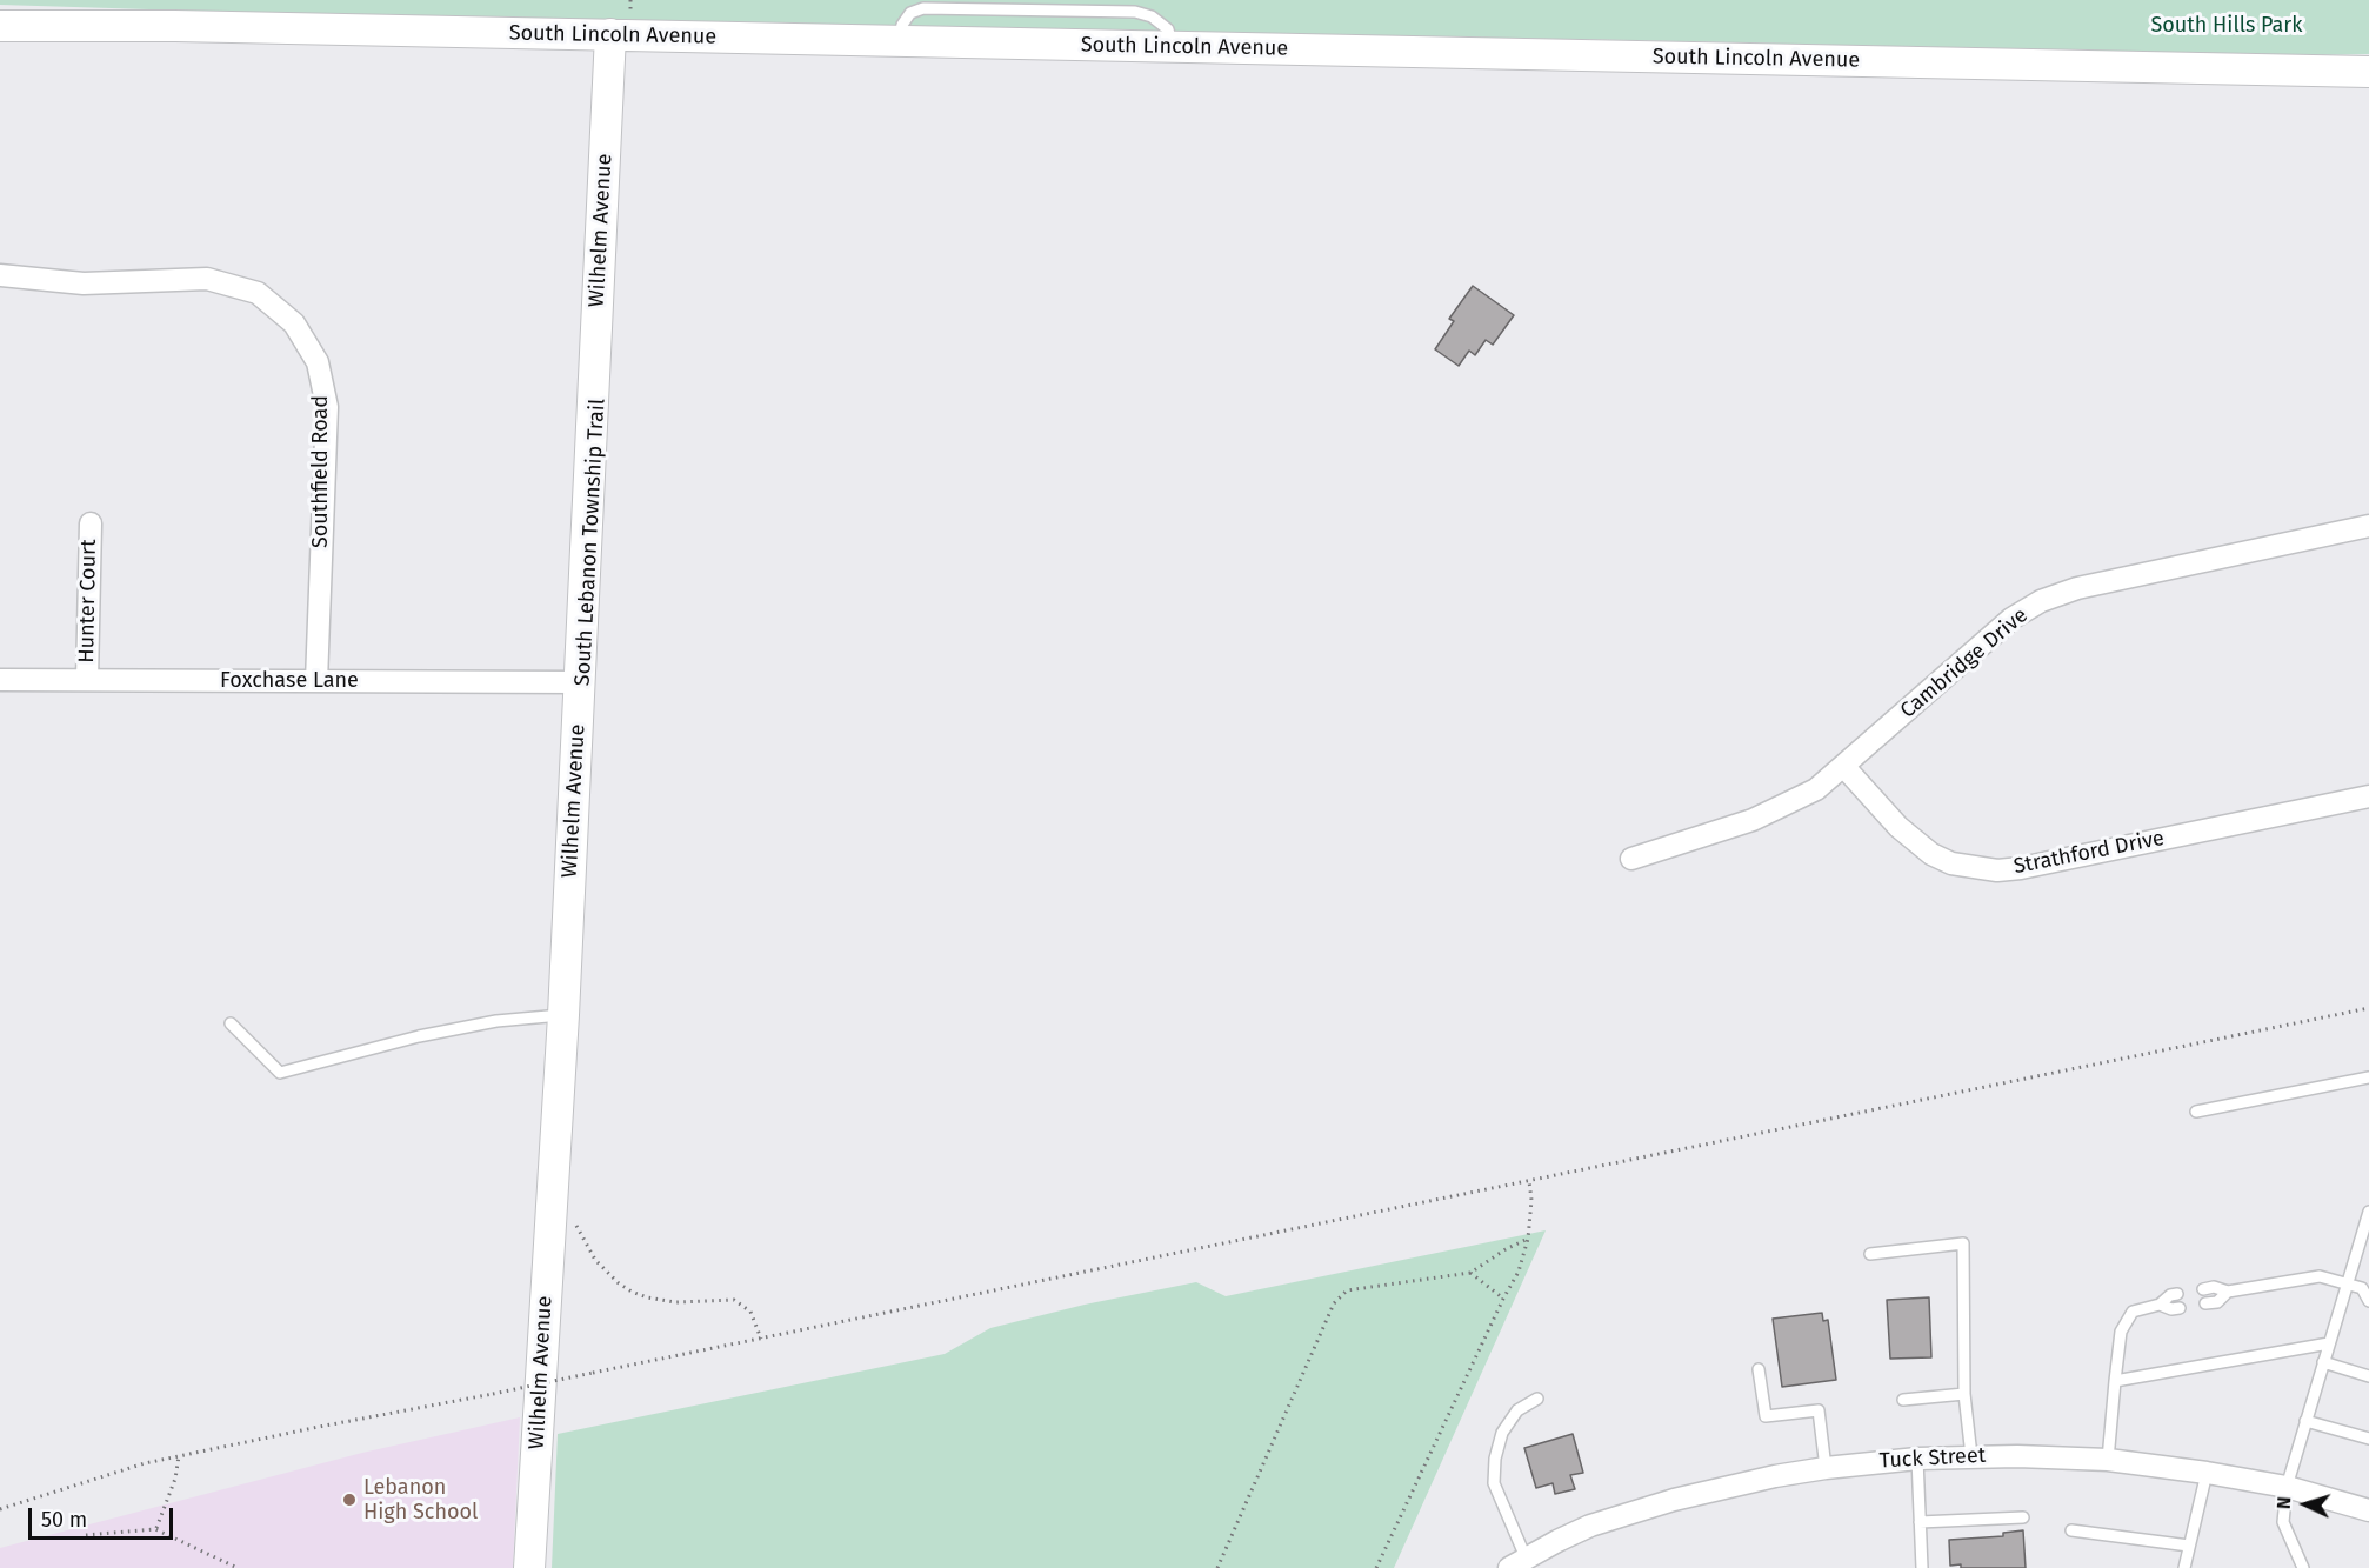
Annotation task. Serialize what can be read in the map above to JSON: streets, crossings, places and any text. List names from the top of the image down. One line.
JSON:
{"streets":{"main road":["South Lincoln Avenue","Wilhelm Avenue"],"street":["Southfield Road","Hunter Court","Cambridge Drive","Foxchase Lane","Strathford Drive","Tuck Street"]},"crossings":[["South Lincoln Avenue","Wilhelm Avenue"],["Wilhelm Avenue","Foxchase Lane"],["Southfield Road","Foxchase Lane"],["Hunter Court","Foxchase Lane"],["Cambridge Drive","Strathford Drive"]],"parks":["South Hills Park"],"places":["Lebanon High School"],"scale_bar":"50 m","north":"left"}
